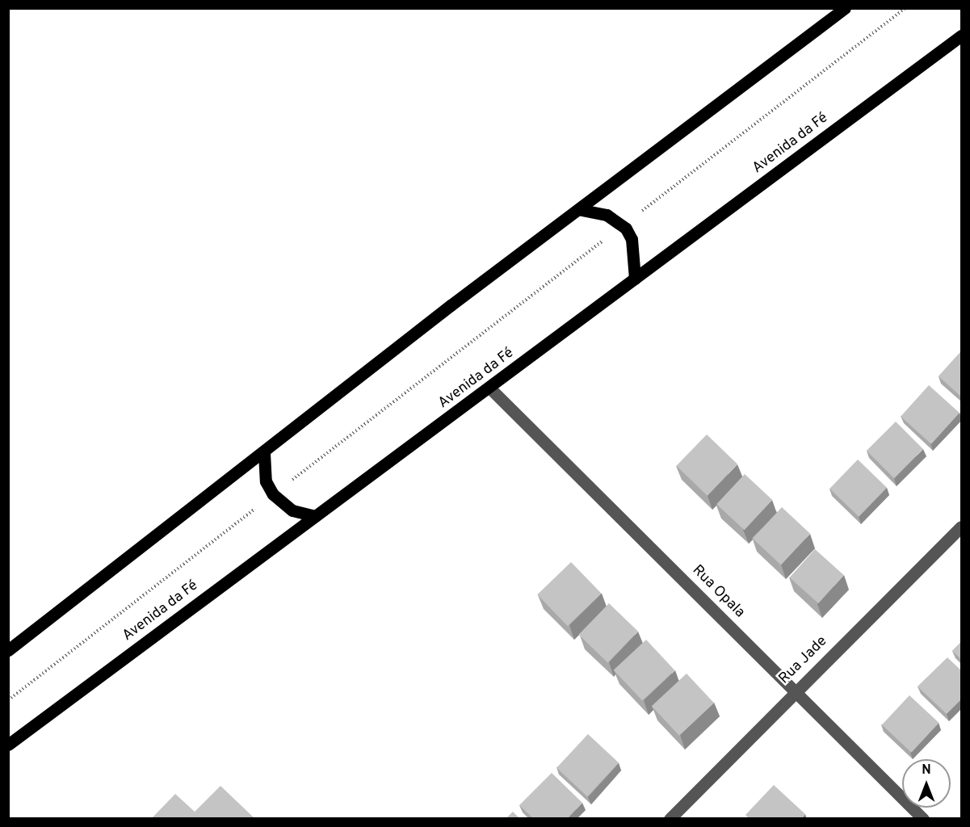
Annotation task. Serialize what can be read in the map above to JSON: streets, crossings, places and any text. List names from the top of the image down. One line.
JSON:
{"streets":{"main road":["Avenida da Fé"],"street":["Rua Opala","Rua Jade"]},"crossings":[["Avenida da Fé","Rua Opala"],["Rua Opala","Rua Jade"]],"north":"top"}
